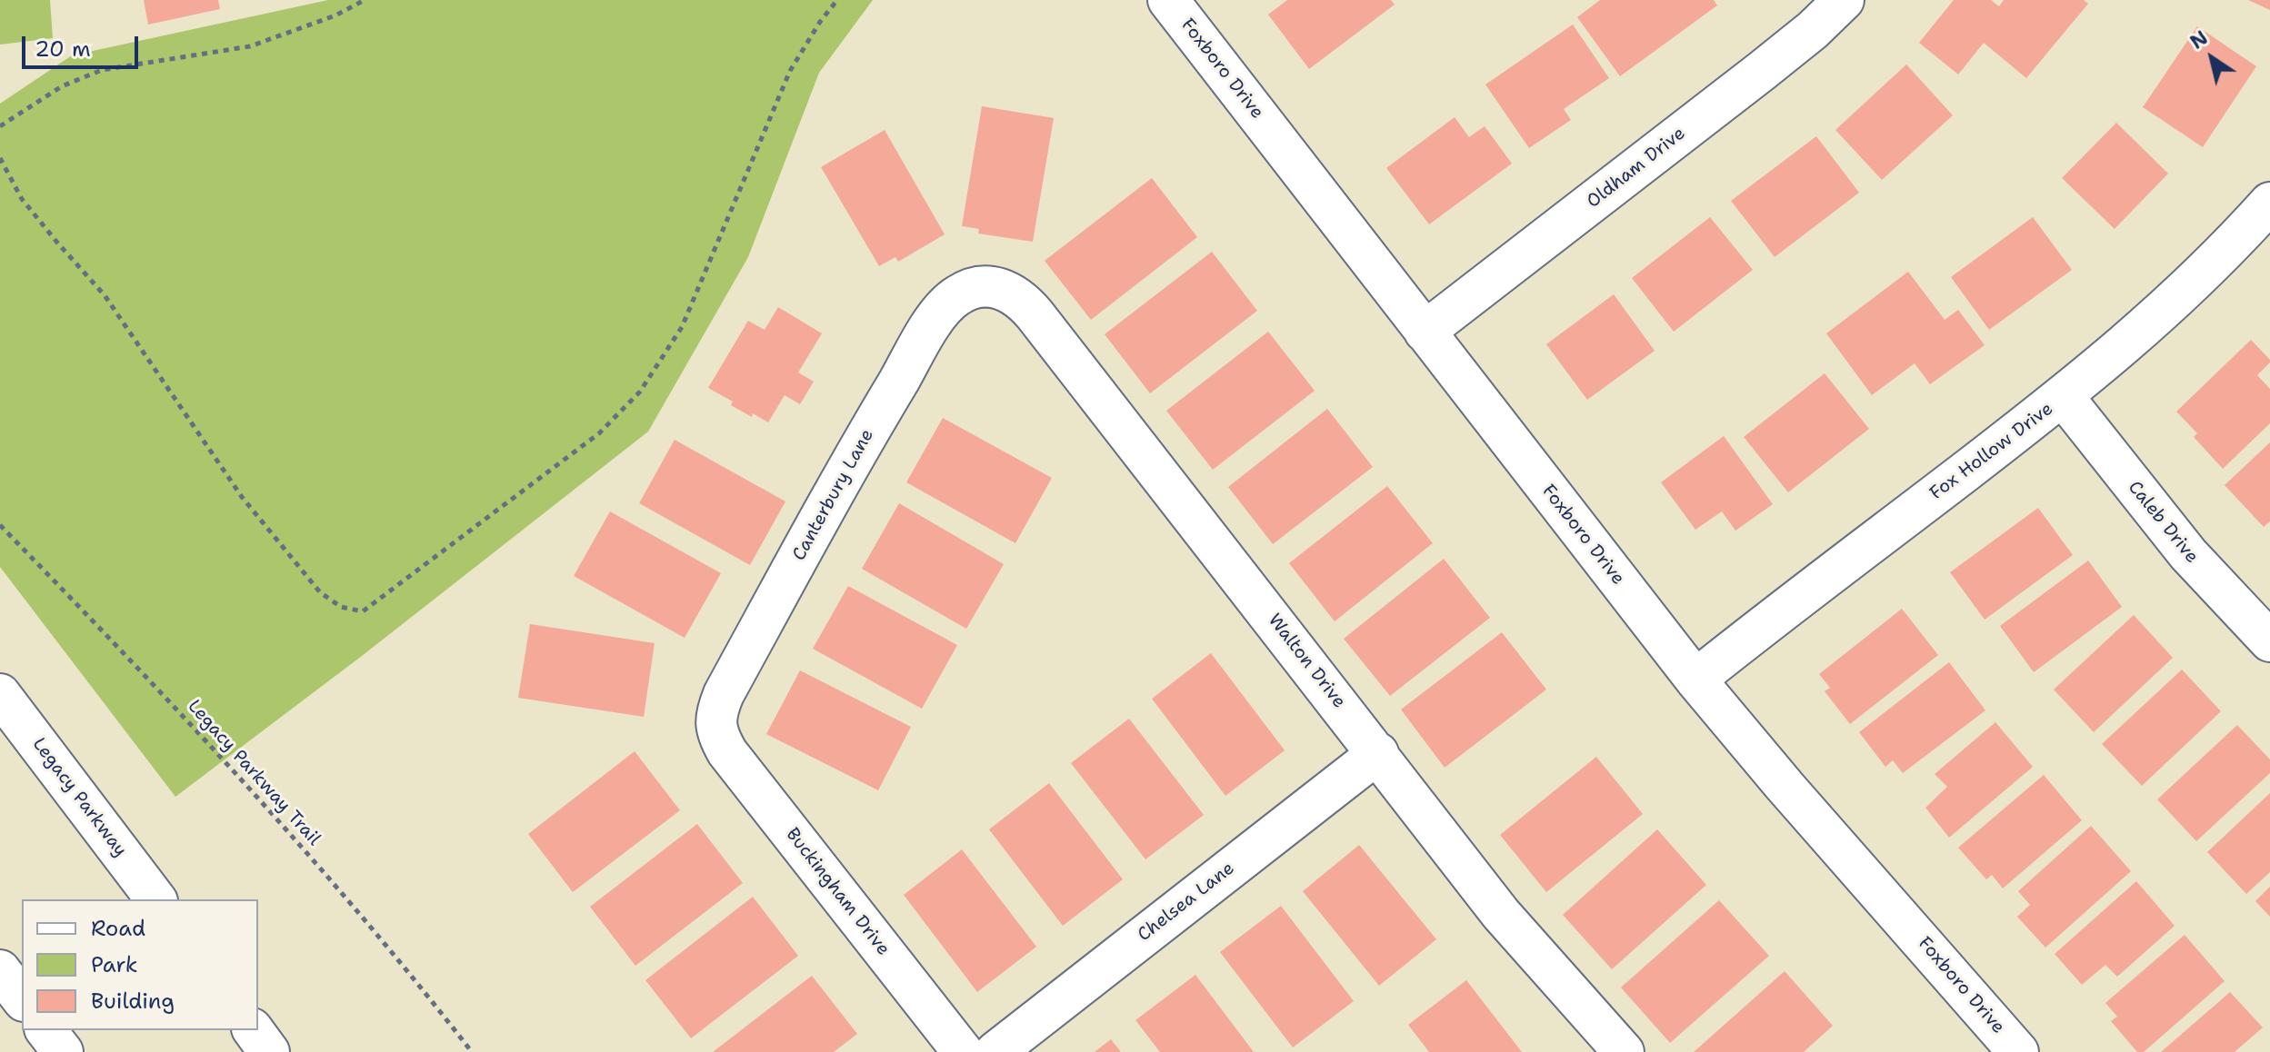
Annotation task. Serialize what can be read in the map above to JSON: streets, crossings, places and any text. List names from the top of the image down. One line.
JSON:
{"streets":{"main road":["Foxboro Drive","Oldham Drive","Fox Hollow Drive","Canterbury Lane","Caleb Drive","Walton Drive","Legacy Parkway","Buckingham Drive","Chelsea Lane"],"path":["Legacy Parkway Trail"]},"crossings":[["Foxboro Drive","Oldham Drive"],["Foxboro Drive","Fox Hollow Drive"],["Fox Hollow Drive","Caleb Drive"],["Canterbury Lane","Walton Drive"],["Canterbury Lane","Buckingham Drive"],["Walton Drive","Chelsea Lane"]],"legend":["Road","Park","Building"],"scale_bar":"20 m","north":"top left"}
